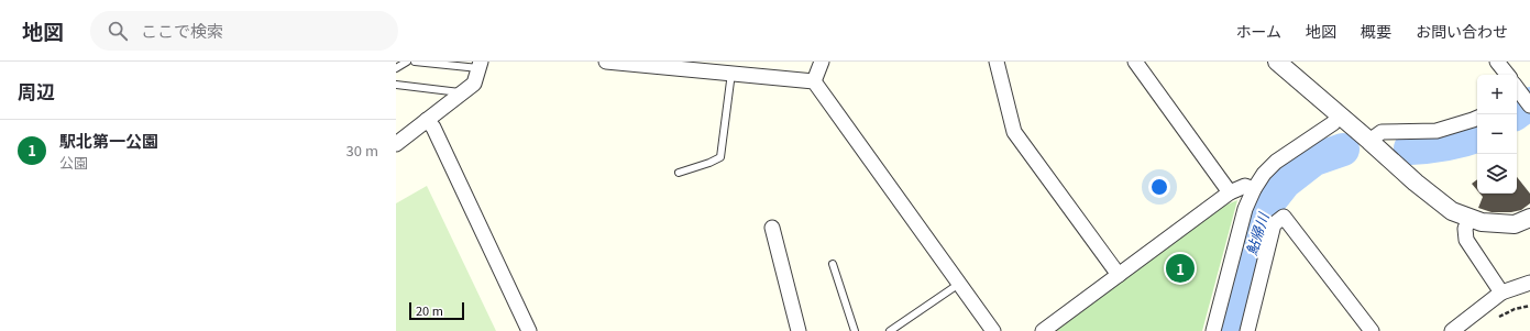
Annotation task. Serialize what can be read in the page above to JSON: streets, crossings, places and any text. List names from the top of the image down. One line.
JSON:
{"water":["鮎帰川"],"scale_bar":"20 m","page":{"header":"地図","search":"ここで検索","nav":["ホーム","地図","概要","お問い合わせ"],"heading":"周辺","map_buttons":["+","−"],"list":[{"mark":"1","name":"駅北第一公園","note":"公園","value":"30 m"}],"pins":"1","scale":"20 m"}}
